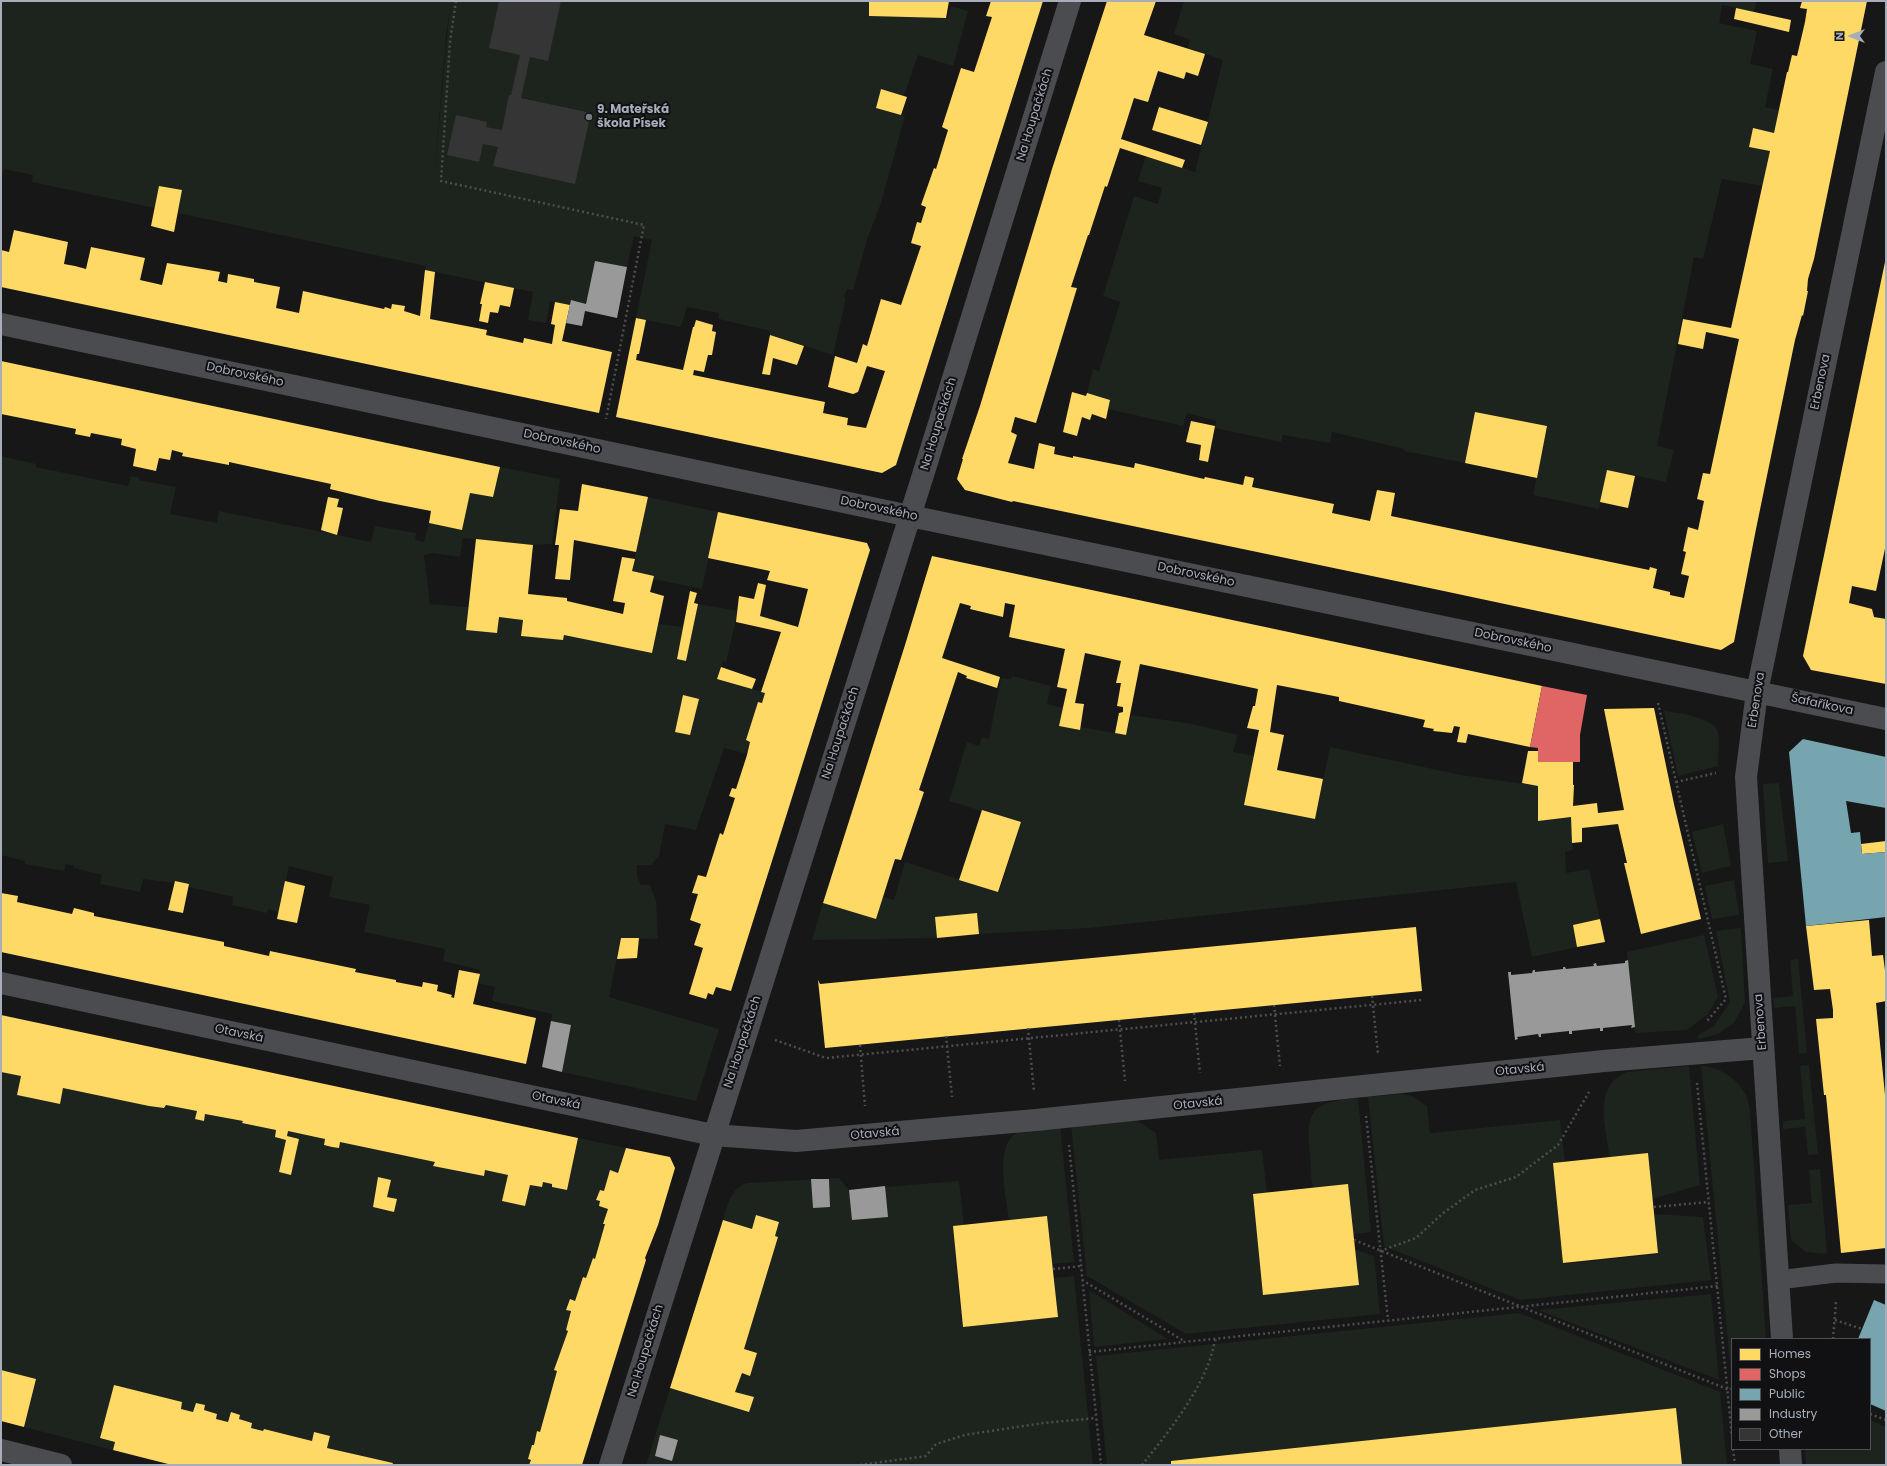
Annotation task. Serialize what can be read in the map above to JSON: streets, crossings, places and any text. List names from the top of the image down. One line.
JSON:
{"streets":{"street":["Na Houpačkách","Dobrovského","Erbenova","Šafaříkova","Otavská"]},"crossings":[["Na Houpačkách","Dobrovského"],["Na Houpačkách","Otavská"],["Dobrovského","Erbenova"],["Dobrovského","Šafaříkova"],["Erbenova","Šafaříkova"],["Erbenova","Otavská"]],"places":["9. Mateřská škola Písek"],"legend":["Homes","Shops","Public","Industry","Other"],"north":"left"}
